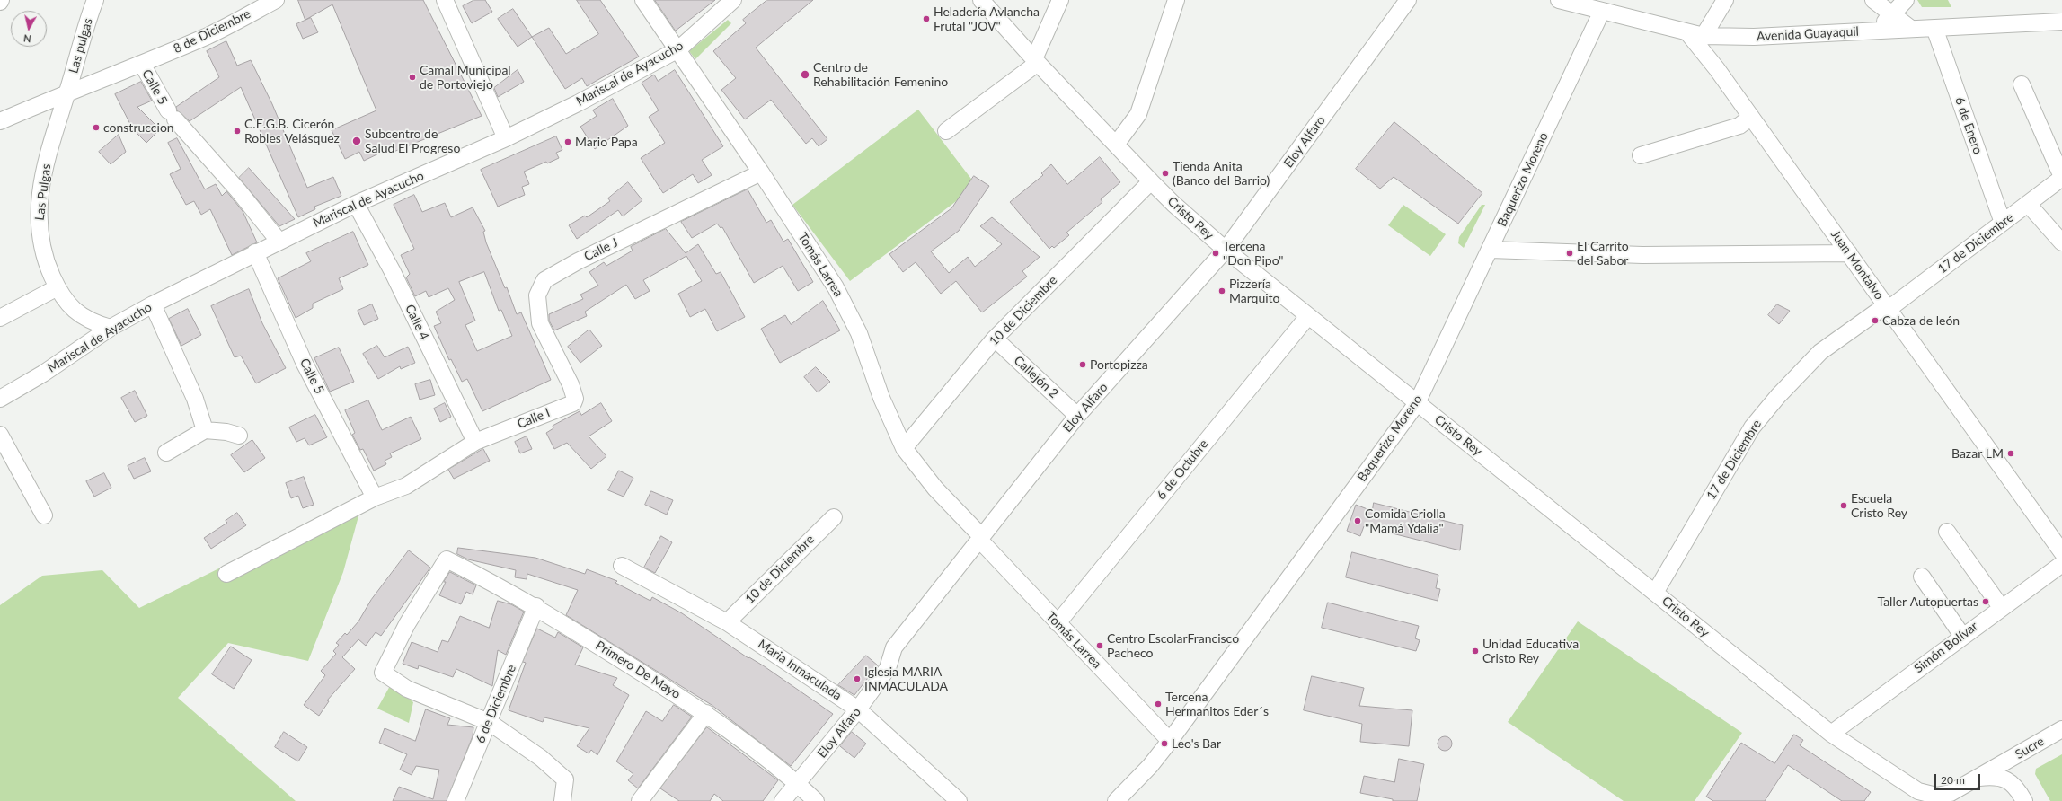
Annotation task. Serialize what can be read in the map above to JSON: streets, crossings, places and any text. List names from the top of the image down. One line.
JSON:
{"streets":{"street":["8 de Diciembre","Avenida Guayaquil","Las pulgas","Mariscal de Ayacucho","Calle 5","6 de Enero","Eloy Alfaro","Baquerizo Moreno","Las Pulgas","Cristo Rey","17 de Diciembre","Calle J","Tomás Larrea","Juan Montalvo","10 de Diciembre","Calle 4","Callejón 2","Calle I","6 de Octubre","Simón Bolívar","Primero De Mayo","Maria Inmaculada","6 de Diciembre","Sucre"]},"crossings":[["8 de Diciembre","Calle 5"],["Avenida Guayaquil","6 de Enero"],["Avenida Guayaquil","Baquerizo Moreno"],["Avenida Guayaquil","Juan Montalvo"],["Las pulgas","Las Pulgas"],["Mariscal de Ayacucho","Calle 5"],["Mariscal de Ayacucho","Las Pulgas"],["Mariscal de Ayacucho","Tomás Larrea"],["Mariscal de Ayacucho","Calle 4"],["6 de Enero","17 de Diciembre"],["Eloy Alfaro","Cristo Rey"],["Eloy Alfaro","Tomás Larrea"],["Eloy Alfaro","Callejón 2"],["Eloy Alfaro","Primero De Mayo"],["Eloy Alfaro","Maria Inmaculada"],["Baquerizo Moreno","Cristo Rey"],["Baquerizo Moreno","Tomás Larrea"],["Cristo Rey","17 de Diciembre"],["Cristo Rey","10 de Diciembre"],["Cristo Rey","6 de Octubre"],["Cristo Rey","Simón Bolívar"],["Cristo Rey","Sucre"],["17 de Diciembre","Juan Montalvo"],["Calle J","Tomás Larrea"],["Calle J","Calle I"],["Tomás Larrea","10 de Diciembre"],["Tomás Larrea","6 de Octubre"],["10 de Diciembre","Callejón 2"],["10 de Diciembre","Maria Inmaculada"],["Calle 4","Calle I"],["Primero De Mayo","6 de Diciembre"]],"places":["Heladería Avlancha Frutal \"JOV\"","Centro de Rehabilitación Femenino","Camal Municipal de Portoviejo","construccion","C.E.G.B. Cicerón Robles Velásquez","Subcentro de Salud El Progreso","Mario Papa","Tienda Anita (Banco del Barrio)","Tercena \"Don Pipo\"","El Carrito del Sabor","Pizzería Marquito","Cabza de león","Portopizza","Bazar LM","Escuela Cristo Rey","Comida Criolla \"Mamá Ydalia\"","Taller Autopuertas","Centro EscolarFrancisco Pacheco","Unidad Educativa Cristo Rey","Iglesia MARIA INMACULADA","Tercena Hermanitos Eder´s","Leo's Bar"],"scale_bar":"20 m","north":"bottom"}
